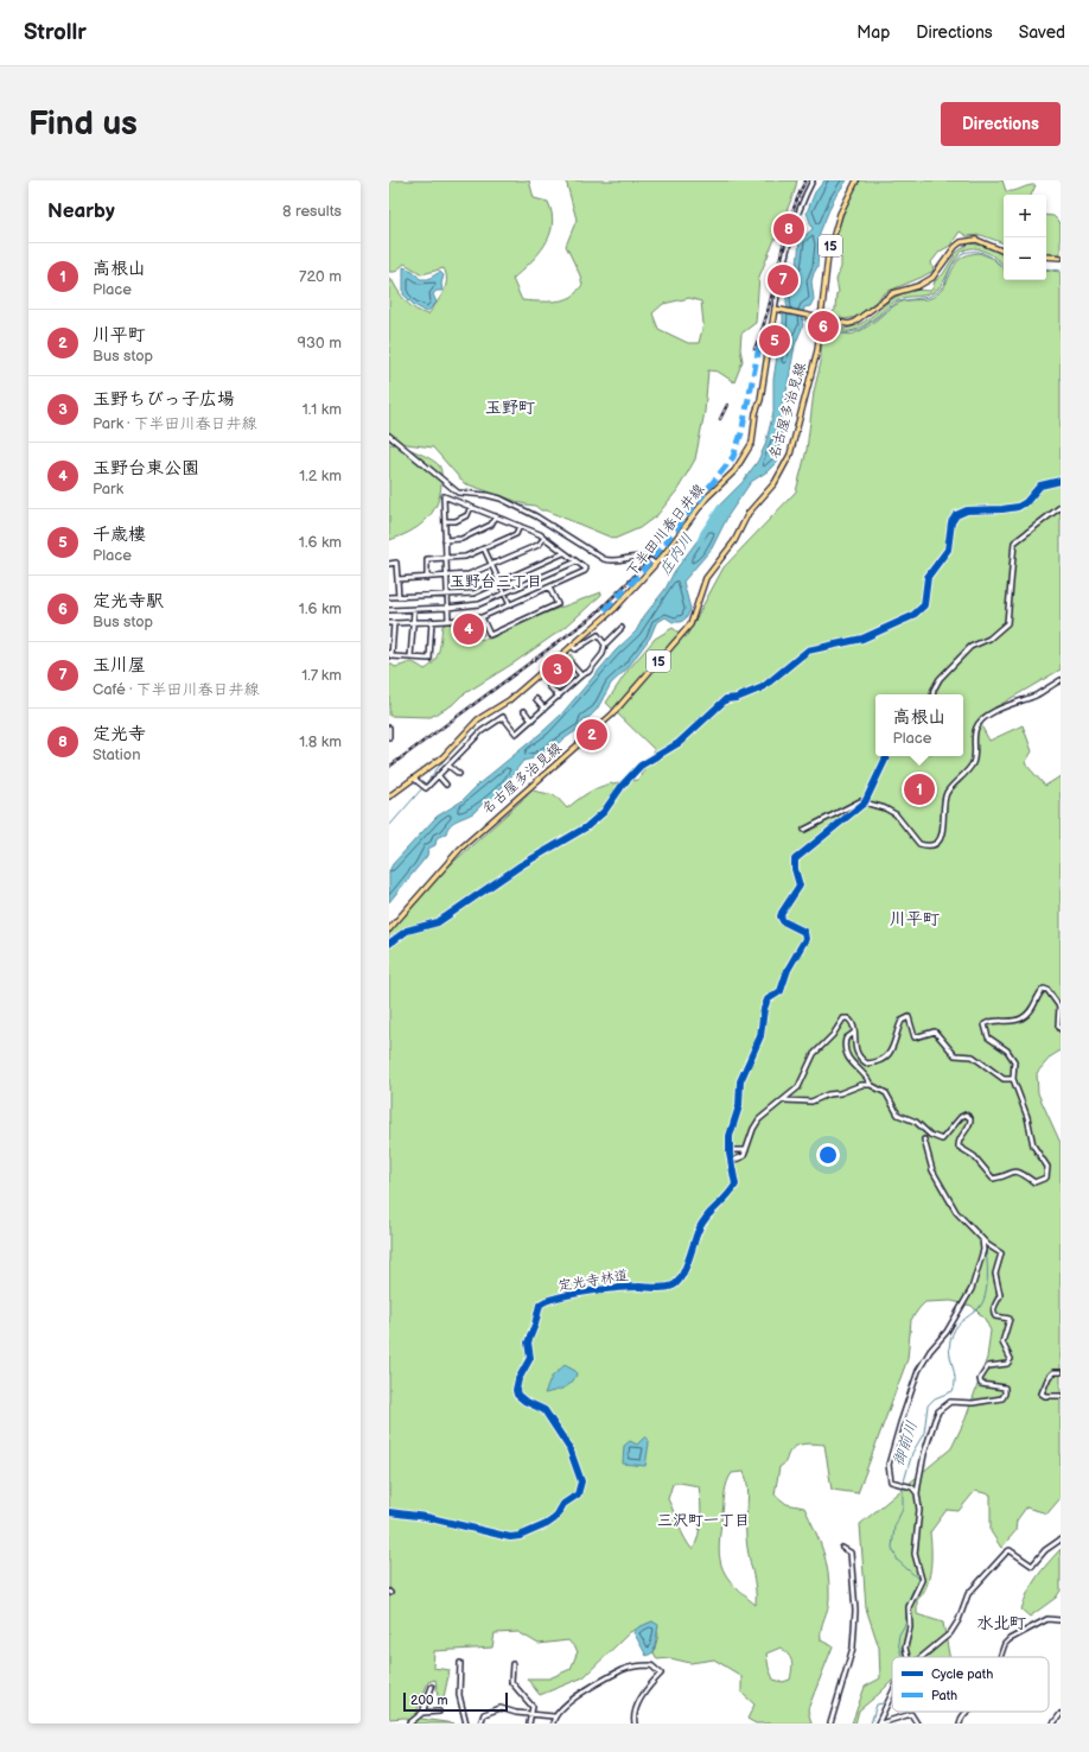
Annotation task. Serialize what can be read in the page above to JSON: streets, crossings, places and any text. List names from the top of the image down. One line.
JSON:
{"streets":{"main road":["15","名古屋多治見線","下半田川春日井線"],"street":["定光寺林道"]},"districts":["玉野町","玉野台三丁目","川平町","三沢町一丁目","水北町"],"water":["庄内川","御前川"],"legend":["Cycle path","Path"],"scale_bar":"200 m","page":{"header":"Strollr","nav":["Map","Directions","Saved"],"buttons":"Directions","title":"Find us","heading":["Nearby","8 results"],"map_buttons":["+","−"],"pins":["8","7","6","5","4","3","2","1"],"list":[{"mark":"1","name":"高根山","note":"Place","value":"720 m"},{"mark":"2","name":"川平町","note":"Bus stop","value":"930 m"},{"mark":"3","name":"玉野ちびっ子広場","note":"Park · 下半田川春日井線","value":"1.1 km"},{"mark":"4","name":"玉野台東公園","note":"Park","value":"1.2 km"},{"mark":"5","name":"千歳樓","note":"Place","value":"1.6 km"},{"mark":"6","name":"定光寺駅","note":"Bus stop","value":"1.6 km"},{"mark":"7","name":"玉川屋","note":"Café · 下半田川春日井線","value":"1.7 km"},{"mark":"8","name":"定光寺","note":"Station","value":"1.8 km"}],"popup":["高根山","Place"],"scale":"200 m"}}
